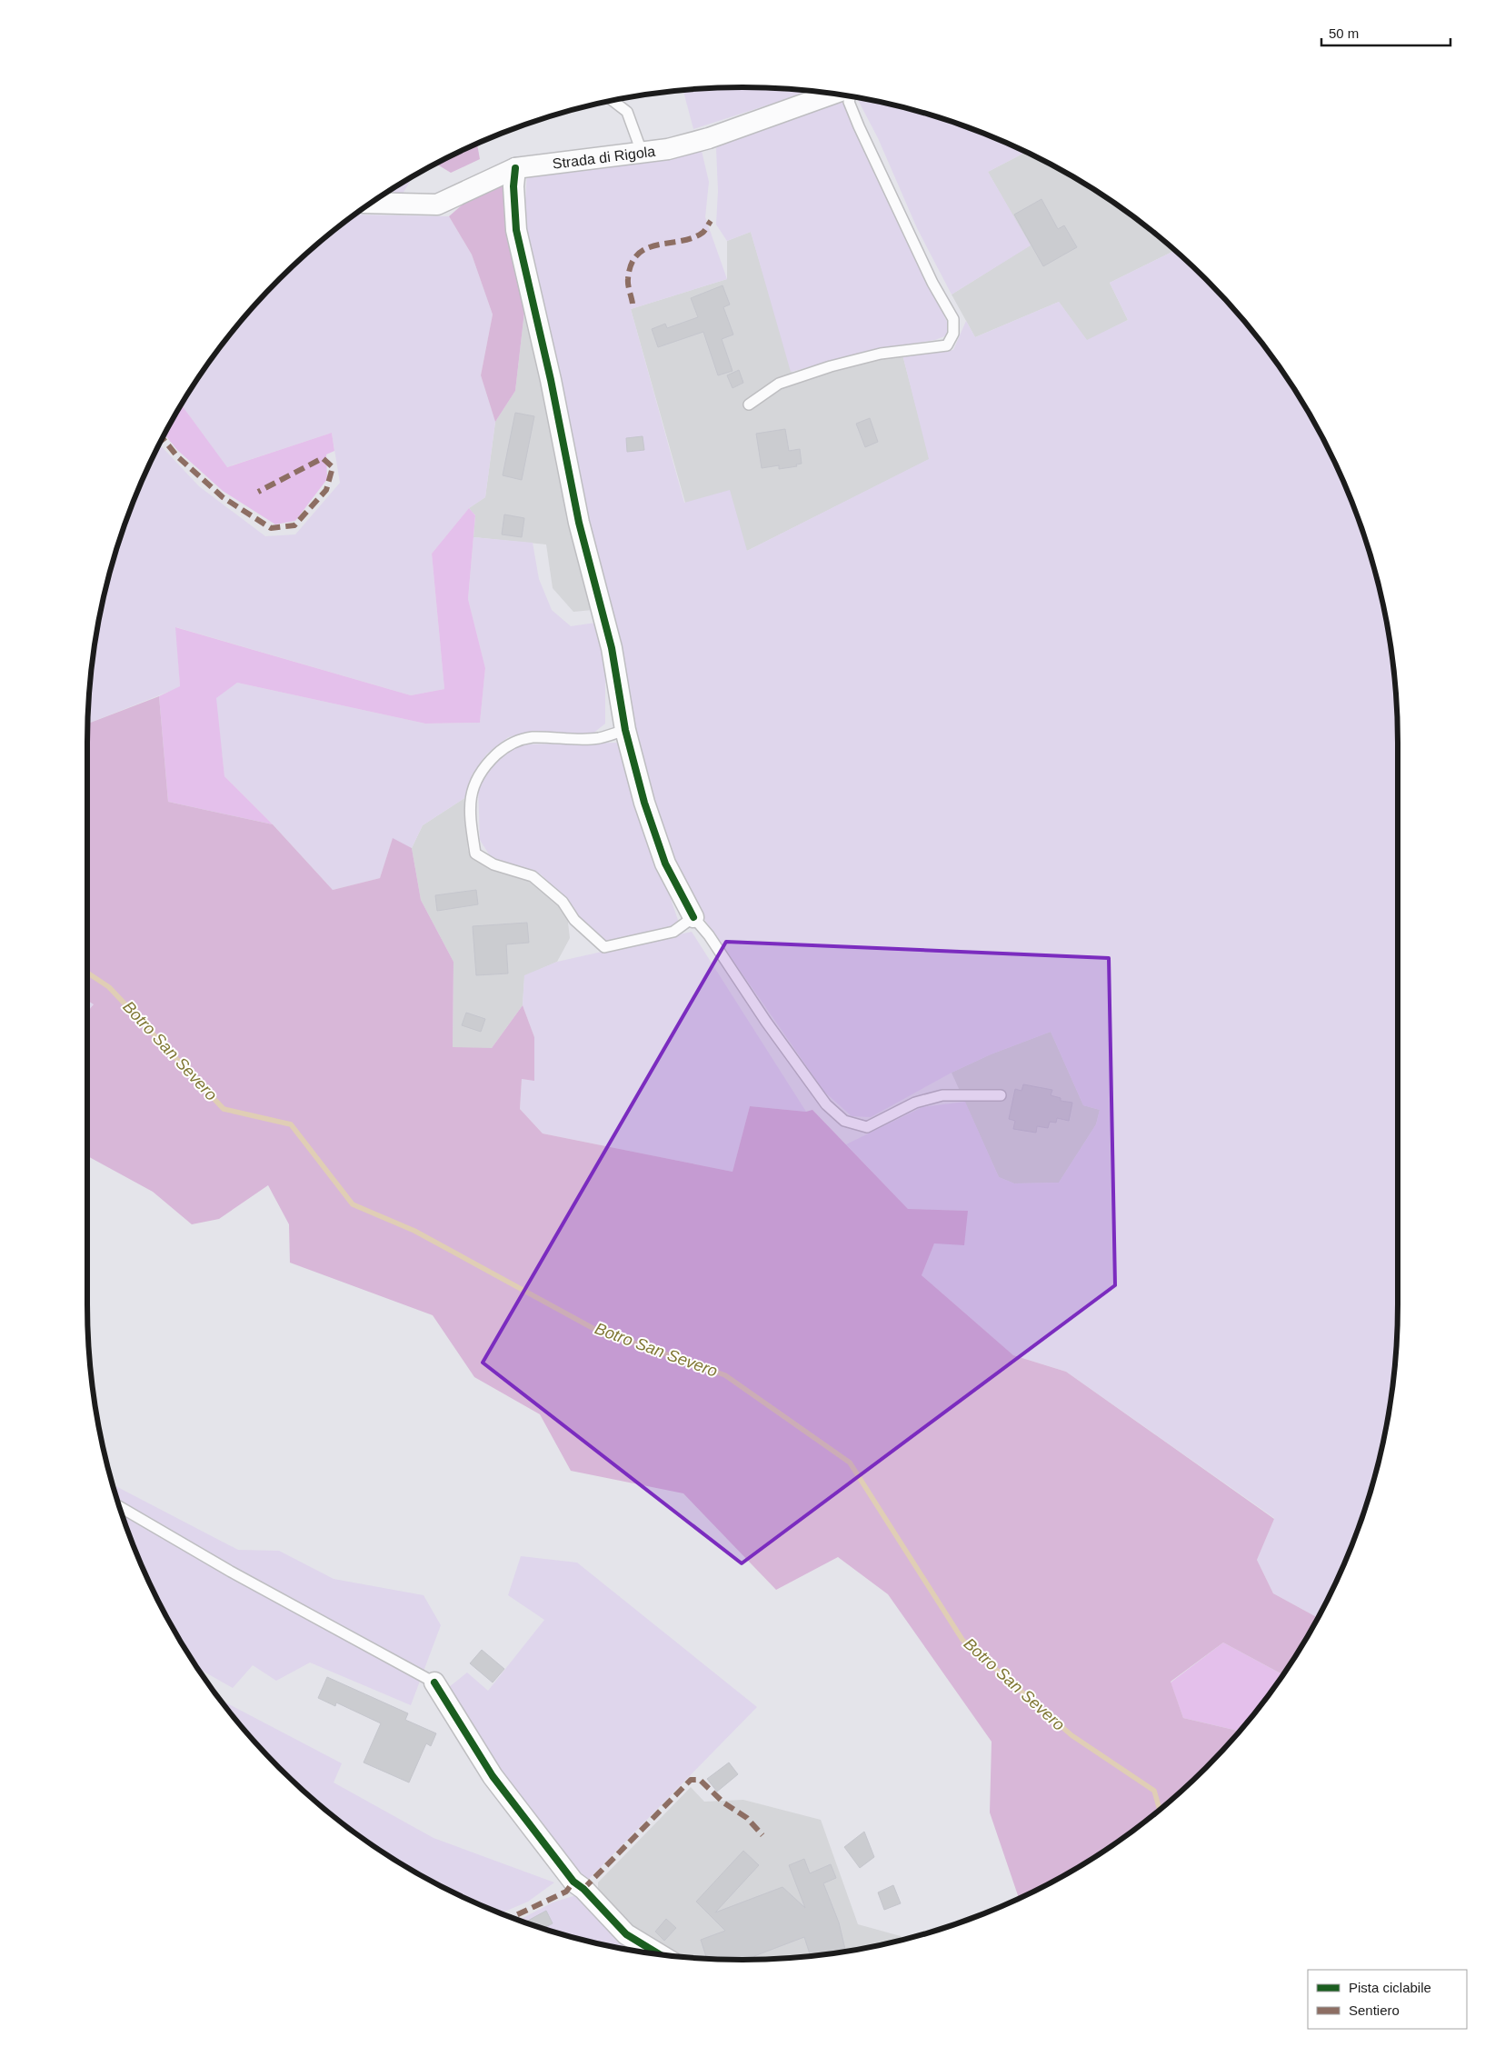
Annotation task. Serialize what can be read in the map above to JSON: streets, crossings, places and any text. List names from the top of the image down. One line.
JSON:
{"streets":{"street":["Strada di Rigola"]},"water":["Botro San Severo"],"legend":["Pista ciclabile","Sentiero"],"scale_bar":"50 m"}
